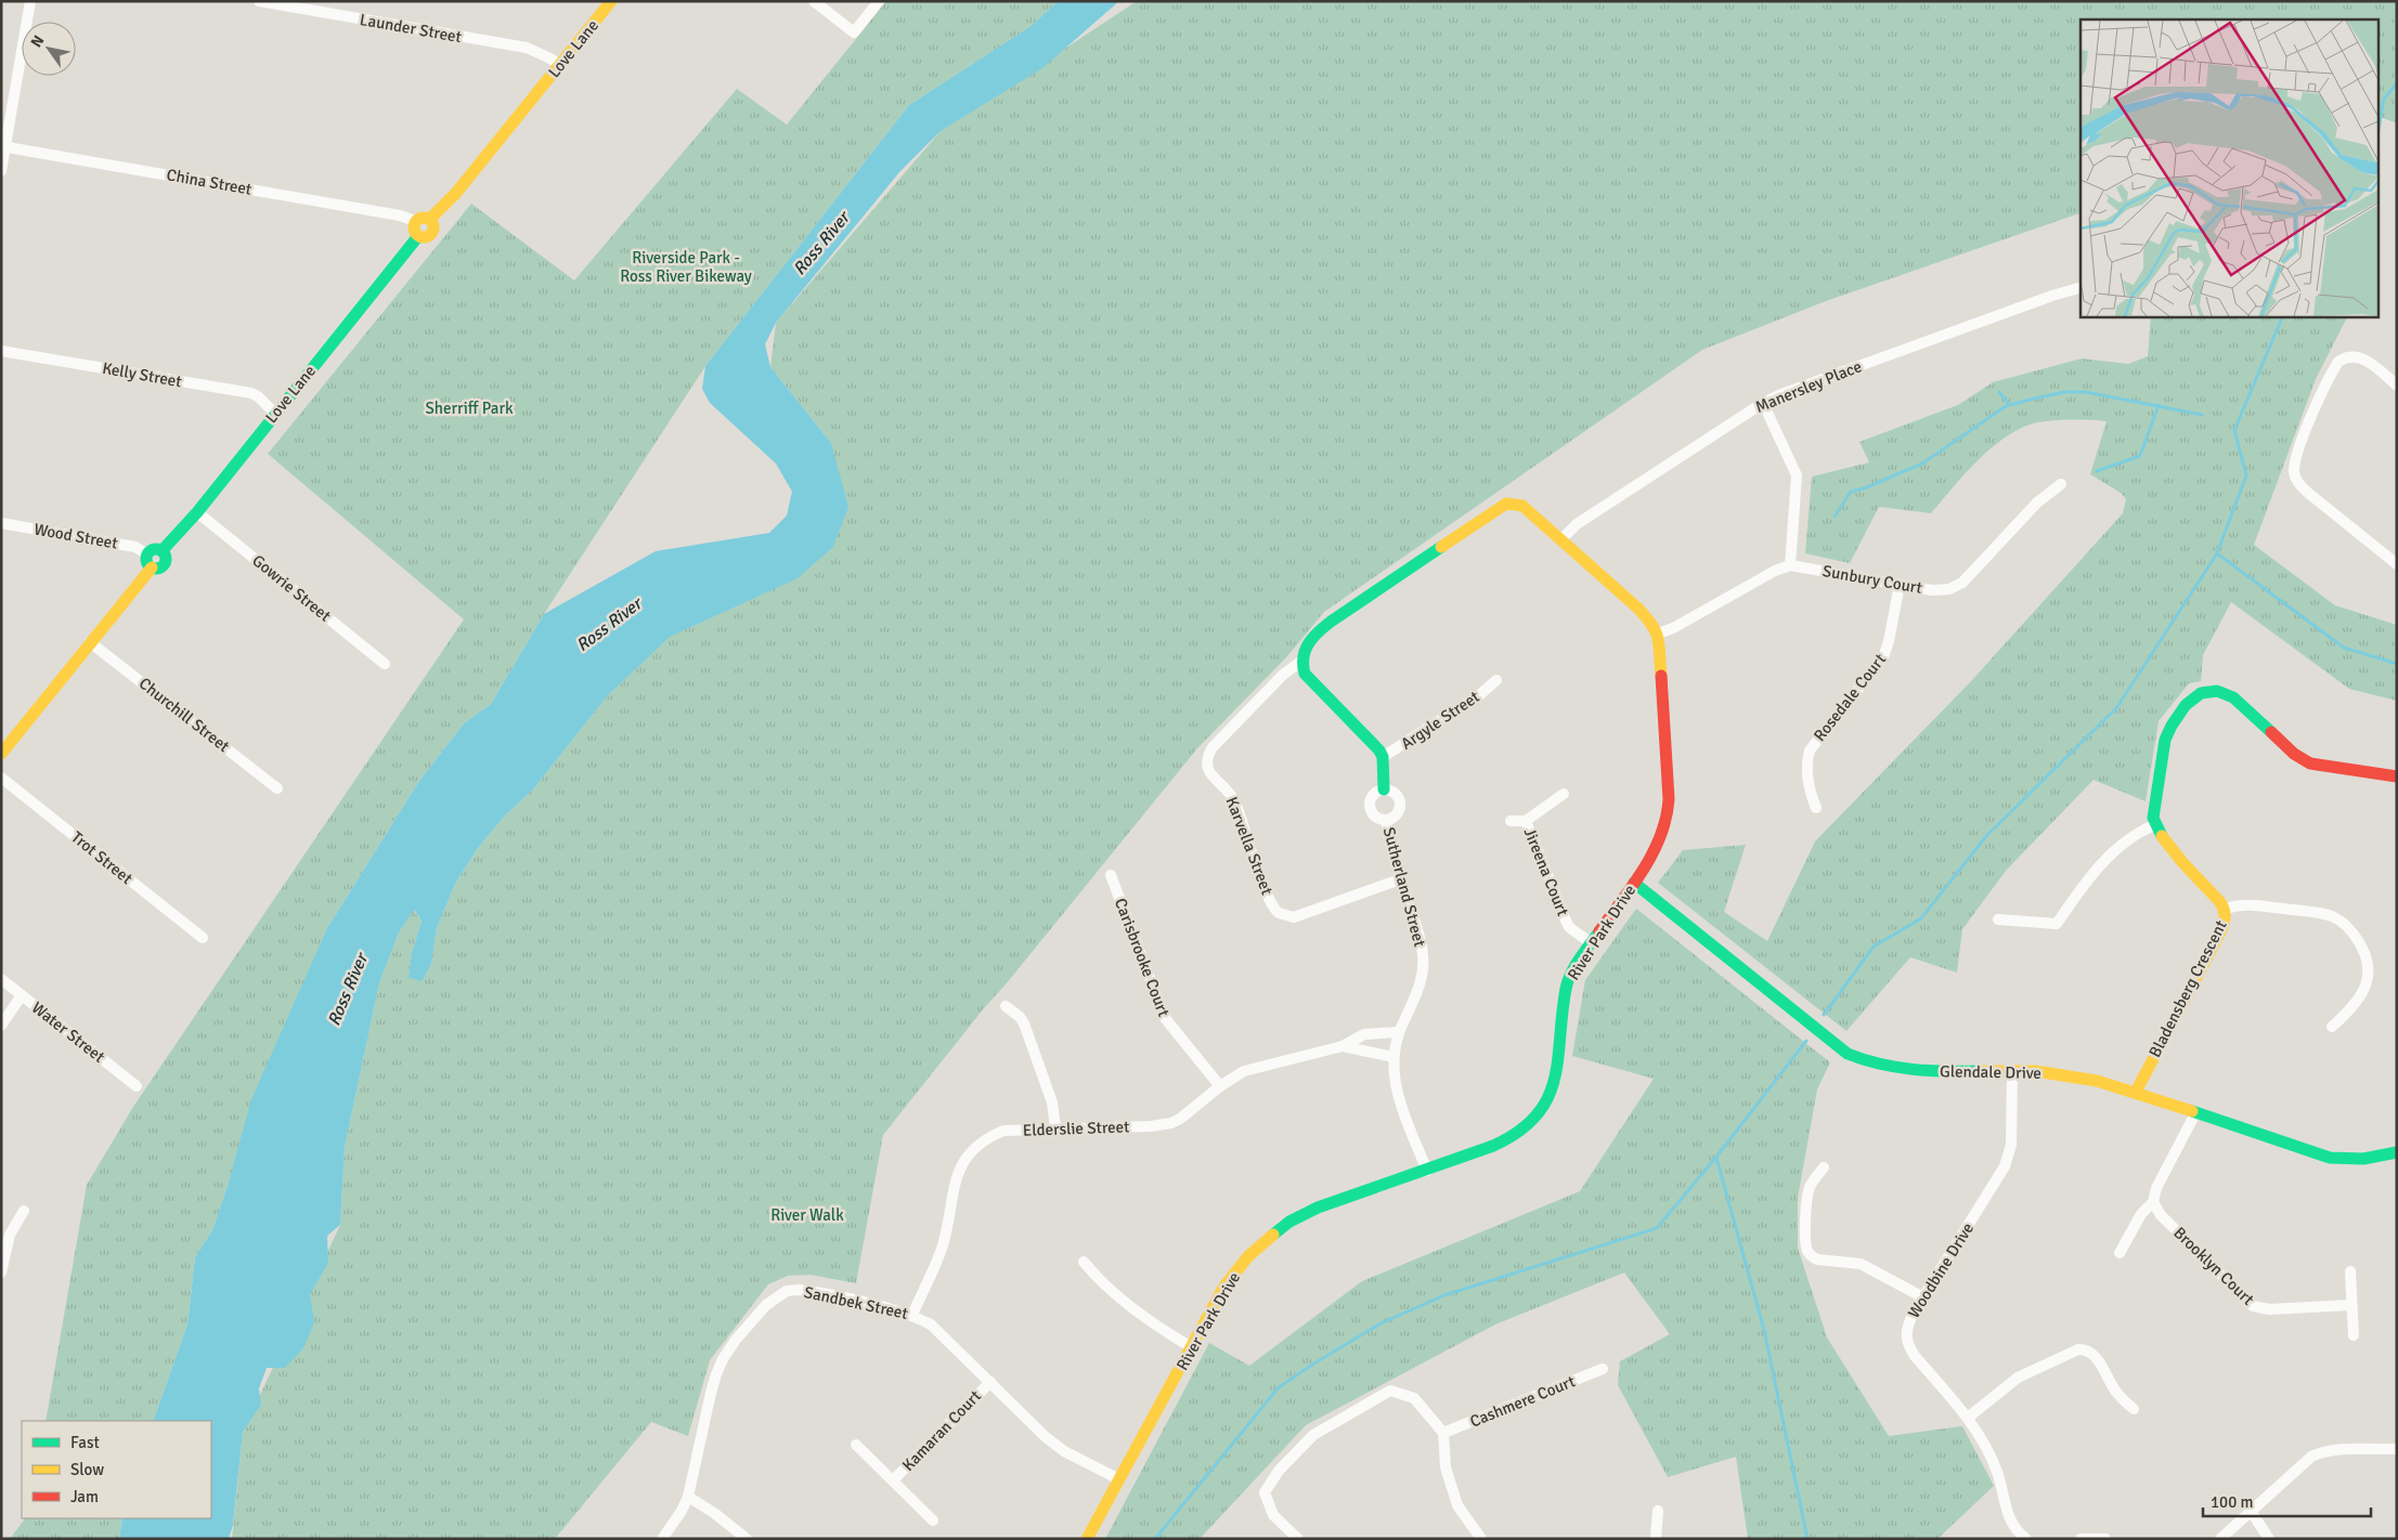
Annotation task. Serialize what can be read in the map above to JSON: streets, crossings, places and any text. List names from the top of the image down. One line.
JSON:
{"streets":{"street":["Launder Street","Love Lane","China Street","Kelly Street","Manersley Place","Wood Street","Sunbury Court","Gowrie Street","Rosedale Court","Churchill Street","Argyle Street","Karvella Street","Trot Street","Jireena Court","Sutherland Street","River Park Drive","Carisbrooke Court","Bladensberg Crescent","Water Street","Glendale Drive","Elderslie Street","Brooklyn Court","Woodbine Drive","Sandbek Street","Cashmere Court","Kamaran Court"]},"crossings":[["Launder Street","Love Lane"],["Love Lane","China Street"],["Love Lane","Kelly Street"],["Love Lane","Wood Street"],["Love Lane","Gowrie Street"],["Sunbury Court","Rosedale Court"],["Karvella Street","Sutherland Street"],["Jireena Court","River Park Drive"],["Sutherland Street","River Park Drive"],["Sutherland Street","Elderslie Street"],["River Park Drive","Glendale Drive"],["River Park Drive","Sandbek Street"],["Carisbrooke Court","Elderslie Street"],["Bladensberg Crescent","Glendale Drive"],["Glendale Drive","Woodbine Drive"],["Elderslie Street","Sandbek Street"],["Sandbek Street","Kamaran Court"]],"water":["Ross River"],"parks":["Riverside Park - Ross River Bikeway","Sherriff Park","River Walk"],"legend":["Fast","Slow","Jam"],"scale_bar":"100 m","north":"top left"}
